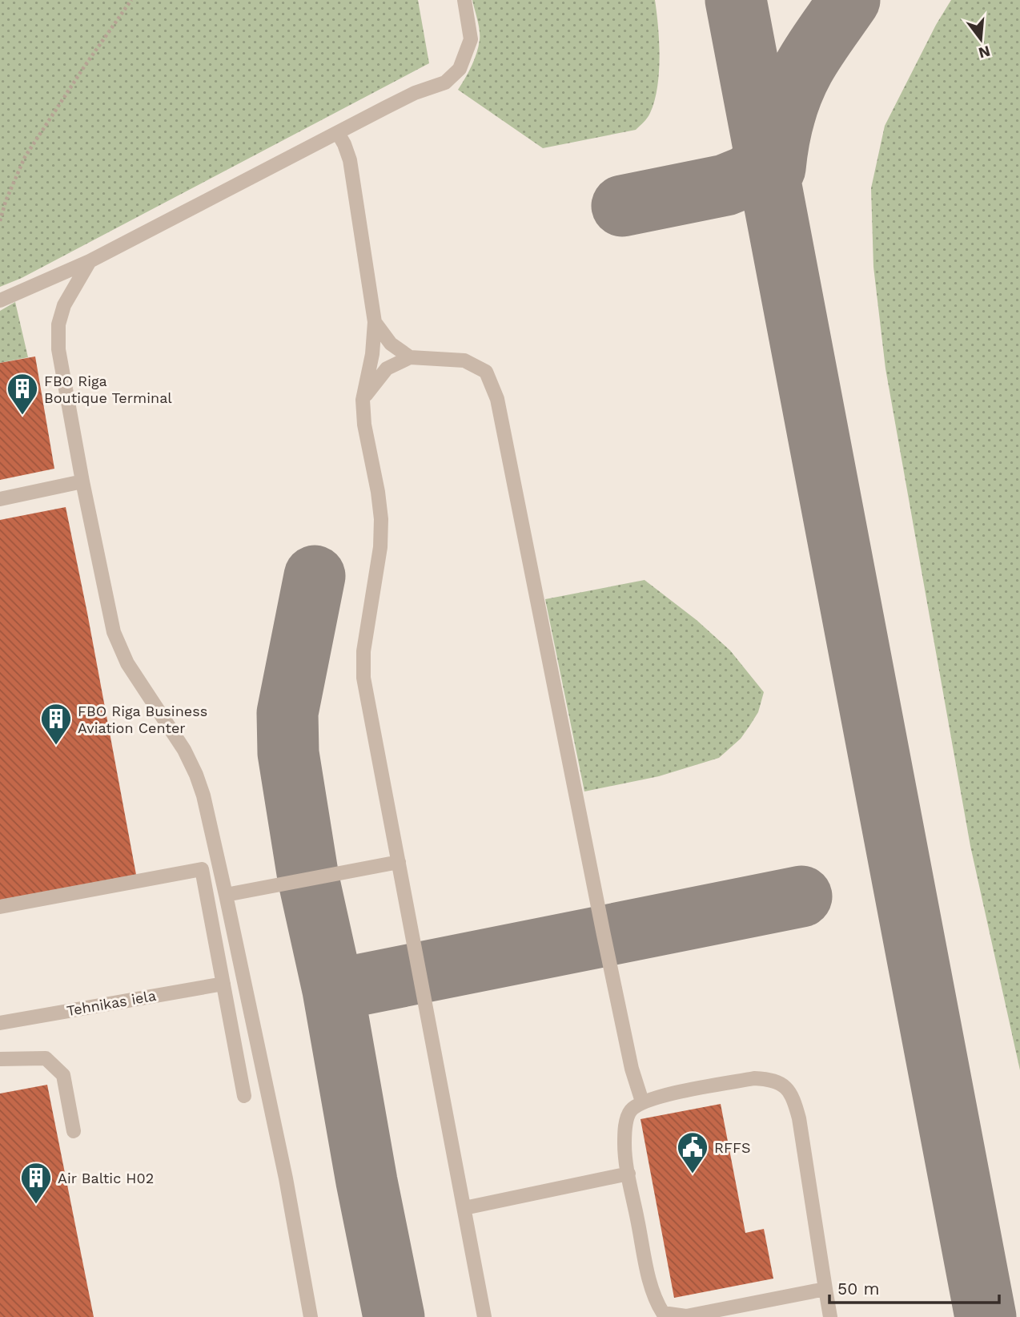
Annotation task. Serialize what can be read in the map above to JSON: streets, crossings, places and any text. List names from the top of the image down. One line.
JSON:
{"streets":{"lane":["Tehnikas iela"]},"places":{"building":["FBO Riga Boutique Terminal","FBO Riga Business Aviation Center","Air Baltic H02"],"public building":["RFFS"]},"scale_bar":"50 m","north":"bottom"}
